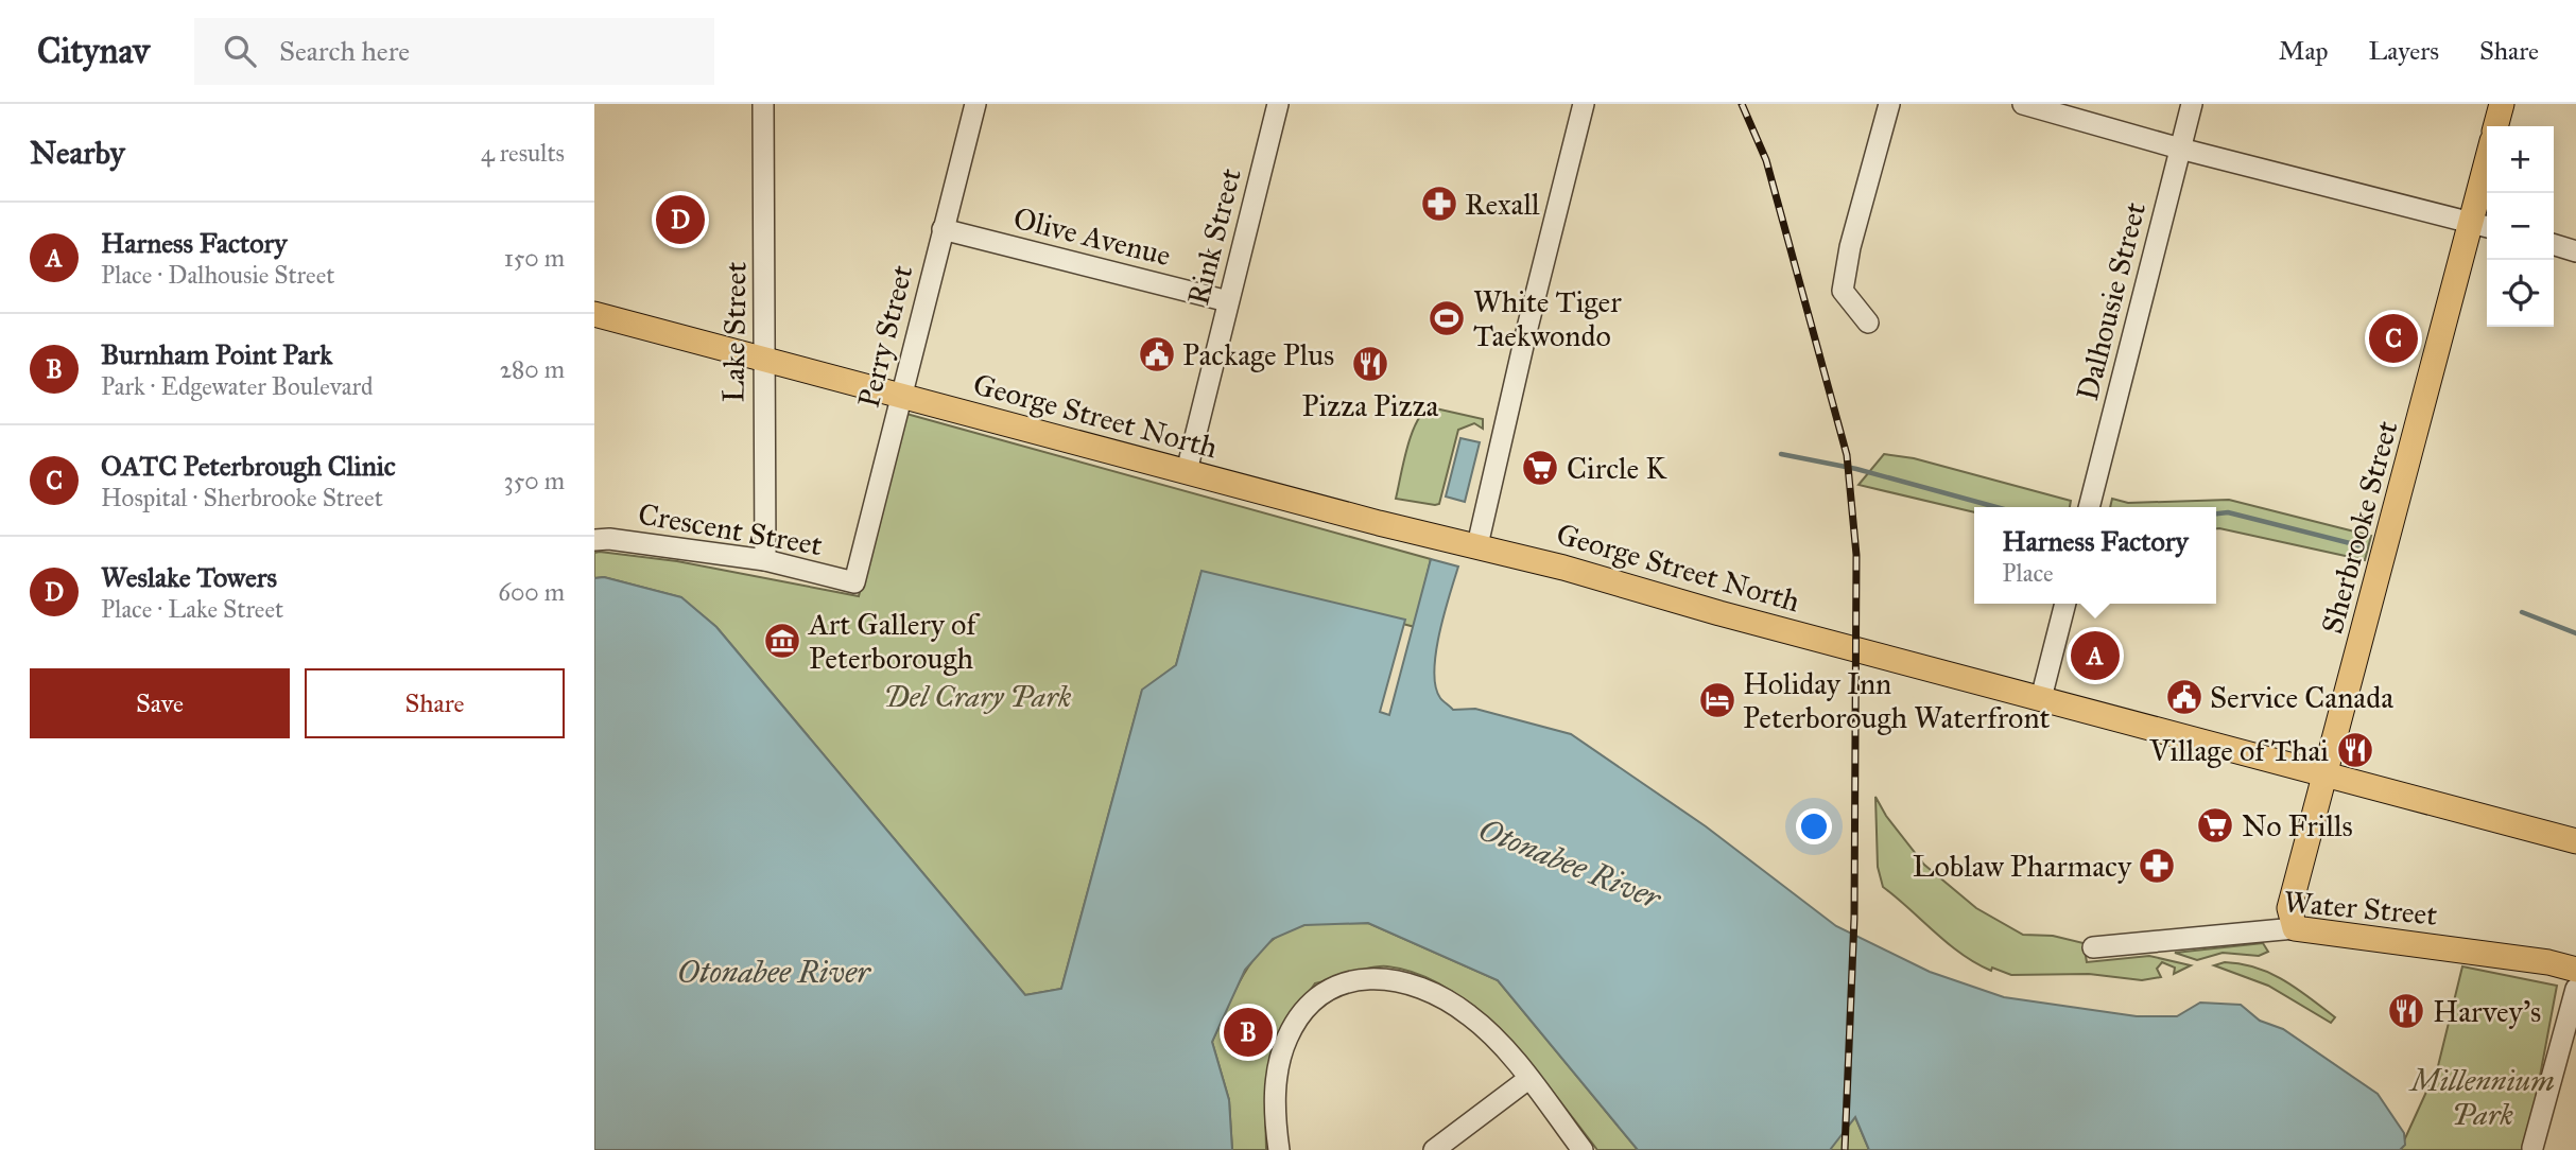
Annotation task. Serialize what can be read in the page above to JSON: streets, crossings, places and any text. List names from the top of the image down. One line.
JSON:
{"streets":{"main road":["George Street North","Sherbrooke Street","Water Street"],"street":["Olive Avenue","Rink Street","Dalhousie Street","Lake Street","Perry Street","Crescent Street"]},"crossings":[["Olive Avenue","Rink Street"],["Olive Avenue","Perry Street"],["Rink Street","George Street North"],["Lake Street","George Street North"],["Lake Street","Crescent Street"],["Perry Street","George Street North"],["Perry Street","Crescent Street"],["George Street North","Sherbrooke Street"],["Sherbrooke Street","Water Street"]],"water":["Otonabee River"],"parks":["Del Crary Park","Millennium Park"],"places":{"pharmacy":["Rexall","Loblaw Pharmacy"],"sports":["White Tiger Taekwondo"],"public building":["Package Plus","Service Canada"],"restaurant":["Pizza Pizza","Village of Thai","Harvey's"],"supermarket":["Circle K","No Frills"],"museum":["Art Gallery of Peterborough"],"hotel":["Holiday Inn Peterborough Waterfront"]},"page":{"header":"Citynav","search":"Search here","nav":["Map","Layers","Share"],"heading":["Nearby","4 results"],"map_buttons":["+","−"],"pins":["D","C","A","B"],"list":[{"mark":"A","name":"Harness Factory","note":"Place · Dalhousie Street","value":"150 m"},{"mark":"B","name":"Burnham Point Park","note":"Park · Edgewater Boulevard","value":"280 m"},{"mark":"C","name":"OATC Peterbrough Clinic","note":"Hospital · Sherbrooke Street","value":"350 m"},{"mark":"D","name":"Weslake Towers","note":"Place · Lake Street","value":"600 m"}],"popup":["Harness Factory","Place"],"buttons":["Save","Share"]}}
